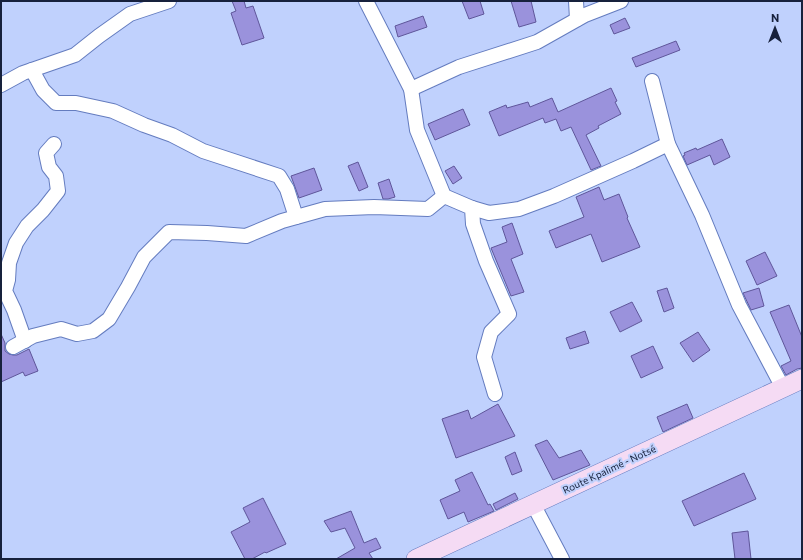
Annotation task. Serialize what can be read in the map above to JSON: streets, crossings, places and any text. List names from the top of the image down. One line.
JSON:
{"streets":{"main road":["Route Kpalimé - Notsé"]},"north":"top"}
